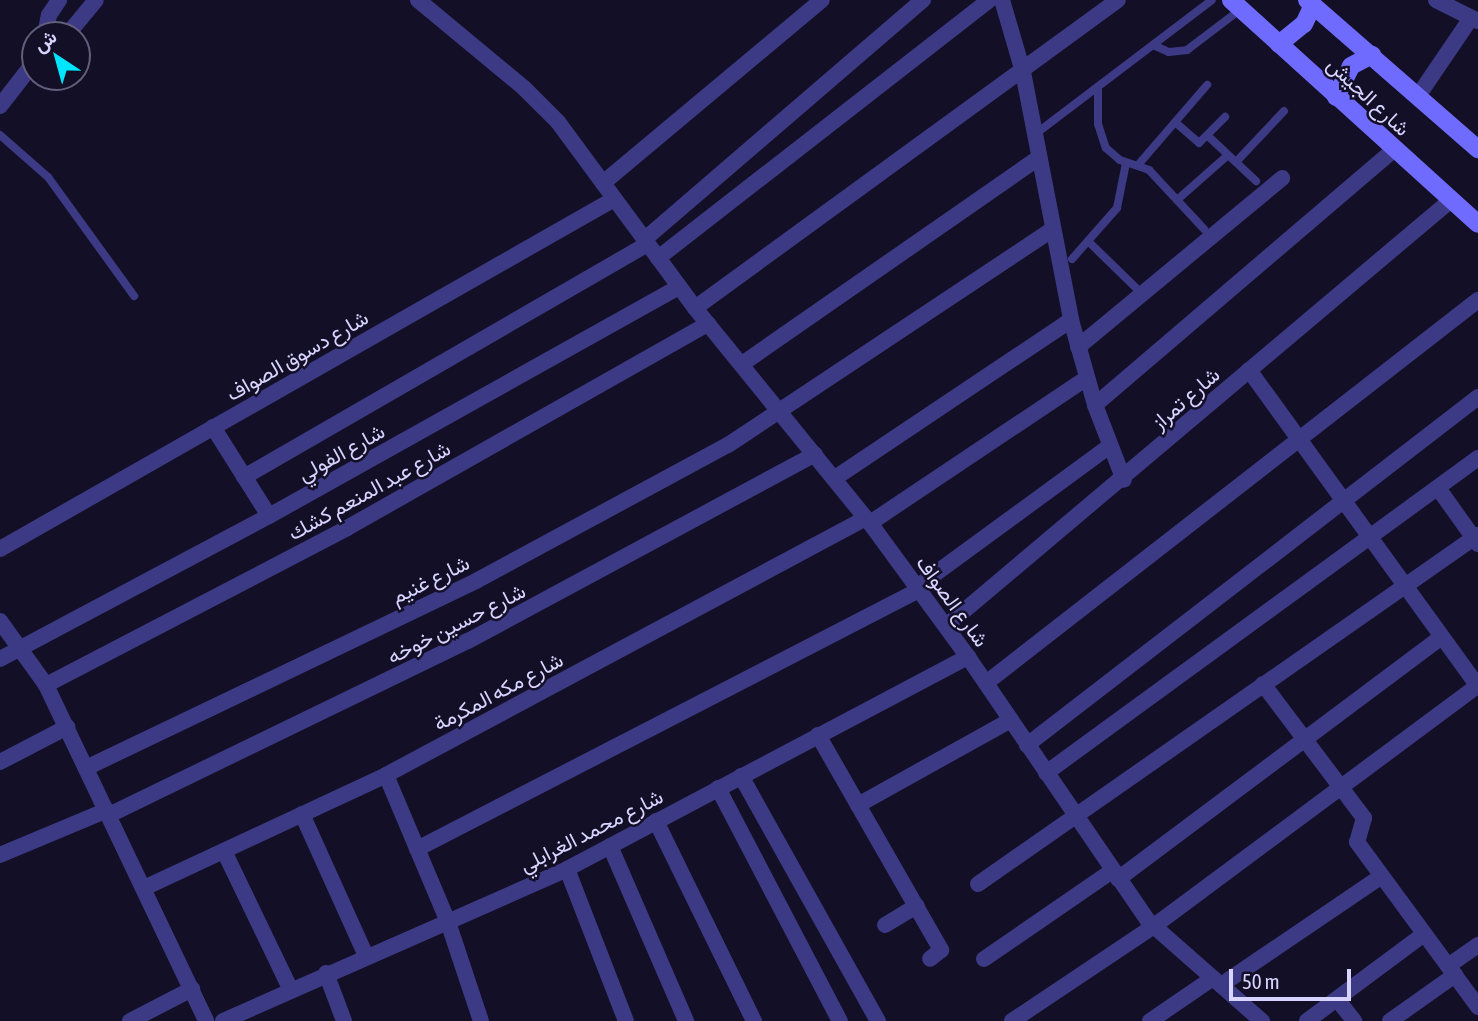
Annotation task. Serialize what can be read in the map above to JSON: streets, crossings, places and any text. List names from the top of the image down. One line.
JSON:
{"streets":{"main road":["شارع الجيش"],"street":["شارع دسوق الصواف","شارع تمراز","شارع الفولي","شارع عبد المنعم كشك","شارع غنيم","شارع الصواف","شارع حسين خوخه","شارع مكه المكرمة","شارع محمد الغرابلي"]},"crossings":[["شارع الجيش","شارع تمراز"],["شارع دسوق الصواف","شارع الصواف"],["شارع تمراز","شارع الصواف"],["شارع الفولي","شارع الصواف"],["شارع عبد المنعم كشك","شارع الصواف"],["شارع غنيم","شارع الصواف"],["شارع الصواف","شارع حسين خوخه"],["شارع الصواف","شارع مكه المكرمة"],["شارع الصواف","شارع محمد الغرابلي"]],"scale_bar":"50 m","north":"top left"}
